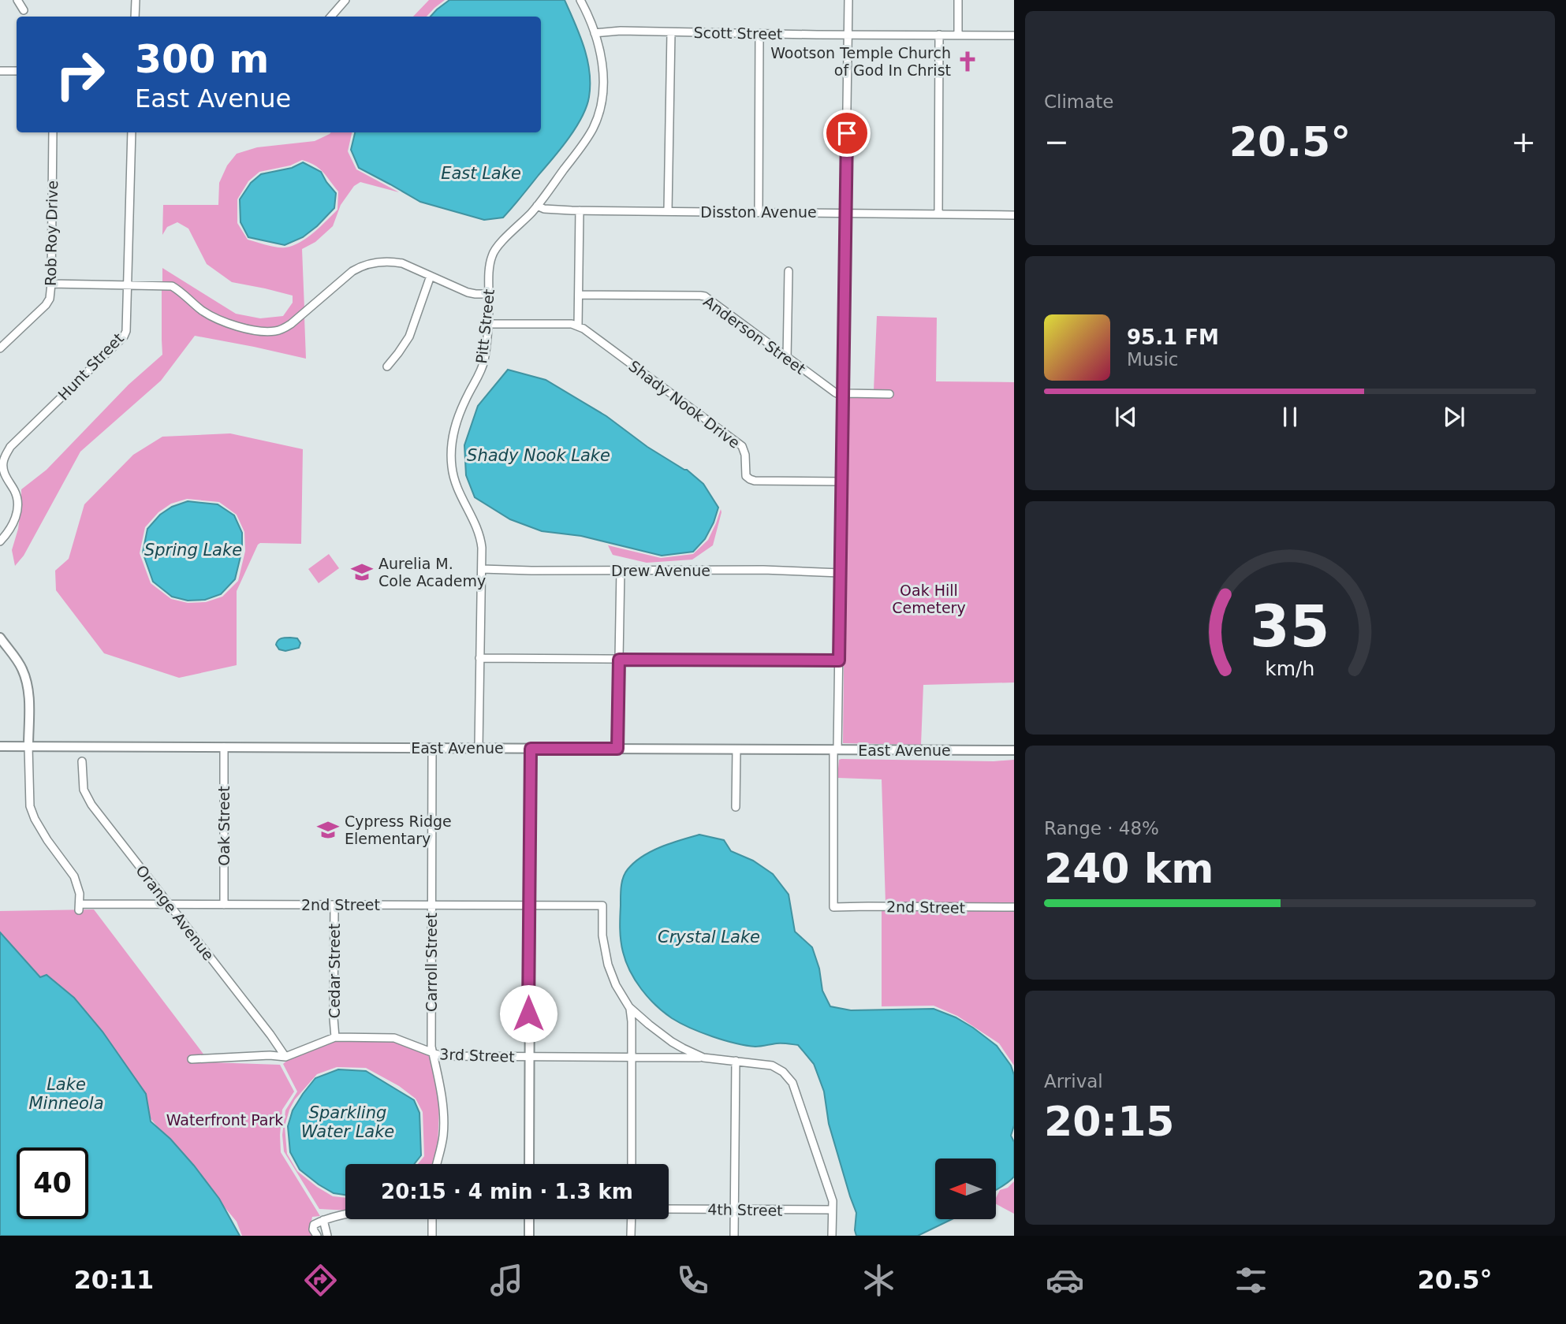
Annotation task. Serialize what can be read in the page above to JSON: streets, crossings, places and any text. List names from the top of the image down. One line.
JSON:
{"streets":{"street":["Scott Street","Disston Avenue","Rob Roy Drive","Pitt Street","Anderson Street","Hunt Street","Shady Nook Drive","Drew Avenue","East Avenue","Oak Street","2nd Street","Orange Avenue","Carroll Street","Cedar Street","3rd Street","4th Street"]},"crossings":[["Scott Street","Pitt Street"],["Disston Avenue","Pitt Street"],["Pitt Street","Drew Avenue"],["Pitt Street","East Avenue"],["East Avenue","Oak Street"],["East Avenue","2nd Street"],["East Avenue","Carroll Street"],["Oak Street","2nd Street"],["2nd Street","Orange Avenue"],["2nd Street","Carroll Street"],["2nd Street","Cedar Street"],["Orange Avenue","3rd Street"],["Carroll Street","3rd Street"],["Cedar Street","3rd Street"],["3rd Street","4th Street"]],"water":["East Lake","Shady Nook Lake","Spring Lake","Crystal Lake","Lake Minneola","Sparkling Water Lake"],"parks":["Oak Hill Cemetery","Waterfront Park"],"places":{"church":["Wootson Temple Church of God In Christ"],"school or university":["Aurelia M. Cole Academy","Cypress Ridge Elementary"]},"north":"left","page":{"tile":["Climate",["Range · 48%","240 km"],["Arrival","20:15"]],"turn":["300 m","East Avenue"],"heat":["−","20.5°","+"],"song":["95.1 FM","Music"],"limit":"40","trip":"20:15 · 4 min · 1.3 km","tabs":["20:11","20.5°"],"gauge":["35","km/h"]}}
